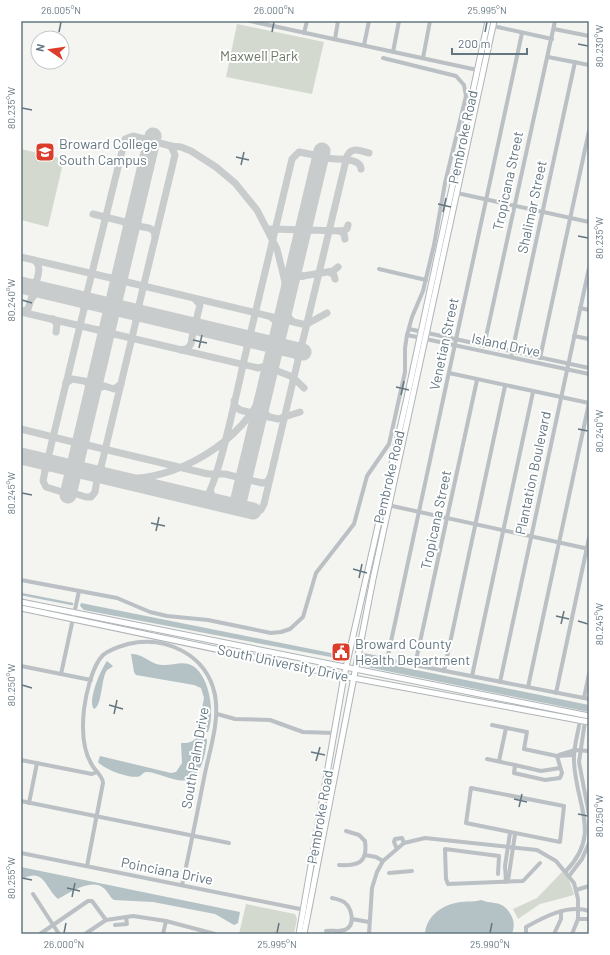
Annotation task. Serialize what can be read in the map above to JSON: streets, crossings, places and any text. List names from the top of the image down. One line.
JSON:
{"streets":{"main road":["Pembroke Road","South University Drive"],"street":["Tropicana Street","Shalimar Street","Venetian Street","Island Drive","Plantation Boulevard","South Palm Drive","Poinciana Drive"]},"crossings":[["Pembroke Road","Island Drive"],["Pembroke Road","South University Drive"],["Pembroke Road","Poinciana Drive"],["Tropicana Street","Island Drive"],["Shalimar Street","Island Drive"],["Venetian Street","Island Drive"],["Island Drive","Plantation Boulevard"],["South Palm Drive","Poinciana Drive"]],"parks":["Maxwell Park"],"places":{"school or university":["Broward College South Campus"],"public building":["Broward County Health Department"]},"scale_bar":"200 m","north":"left","coordinates":["26.005°N","26.000°N","25.995°N","80.230°W","80.235°W","80.240°W","80.245°W","80.250°W","80.255°W","25.990°N"]}
